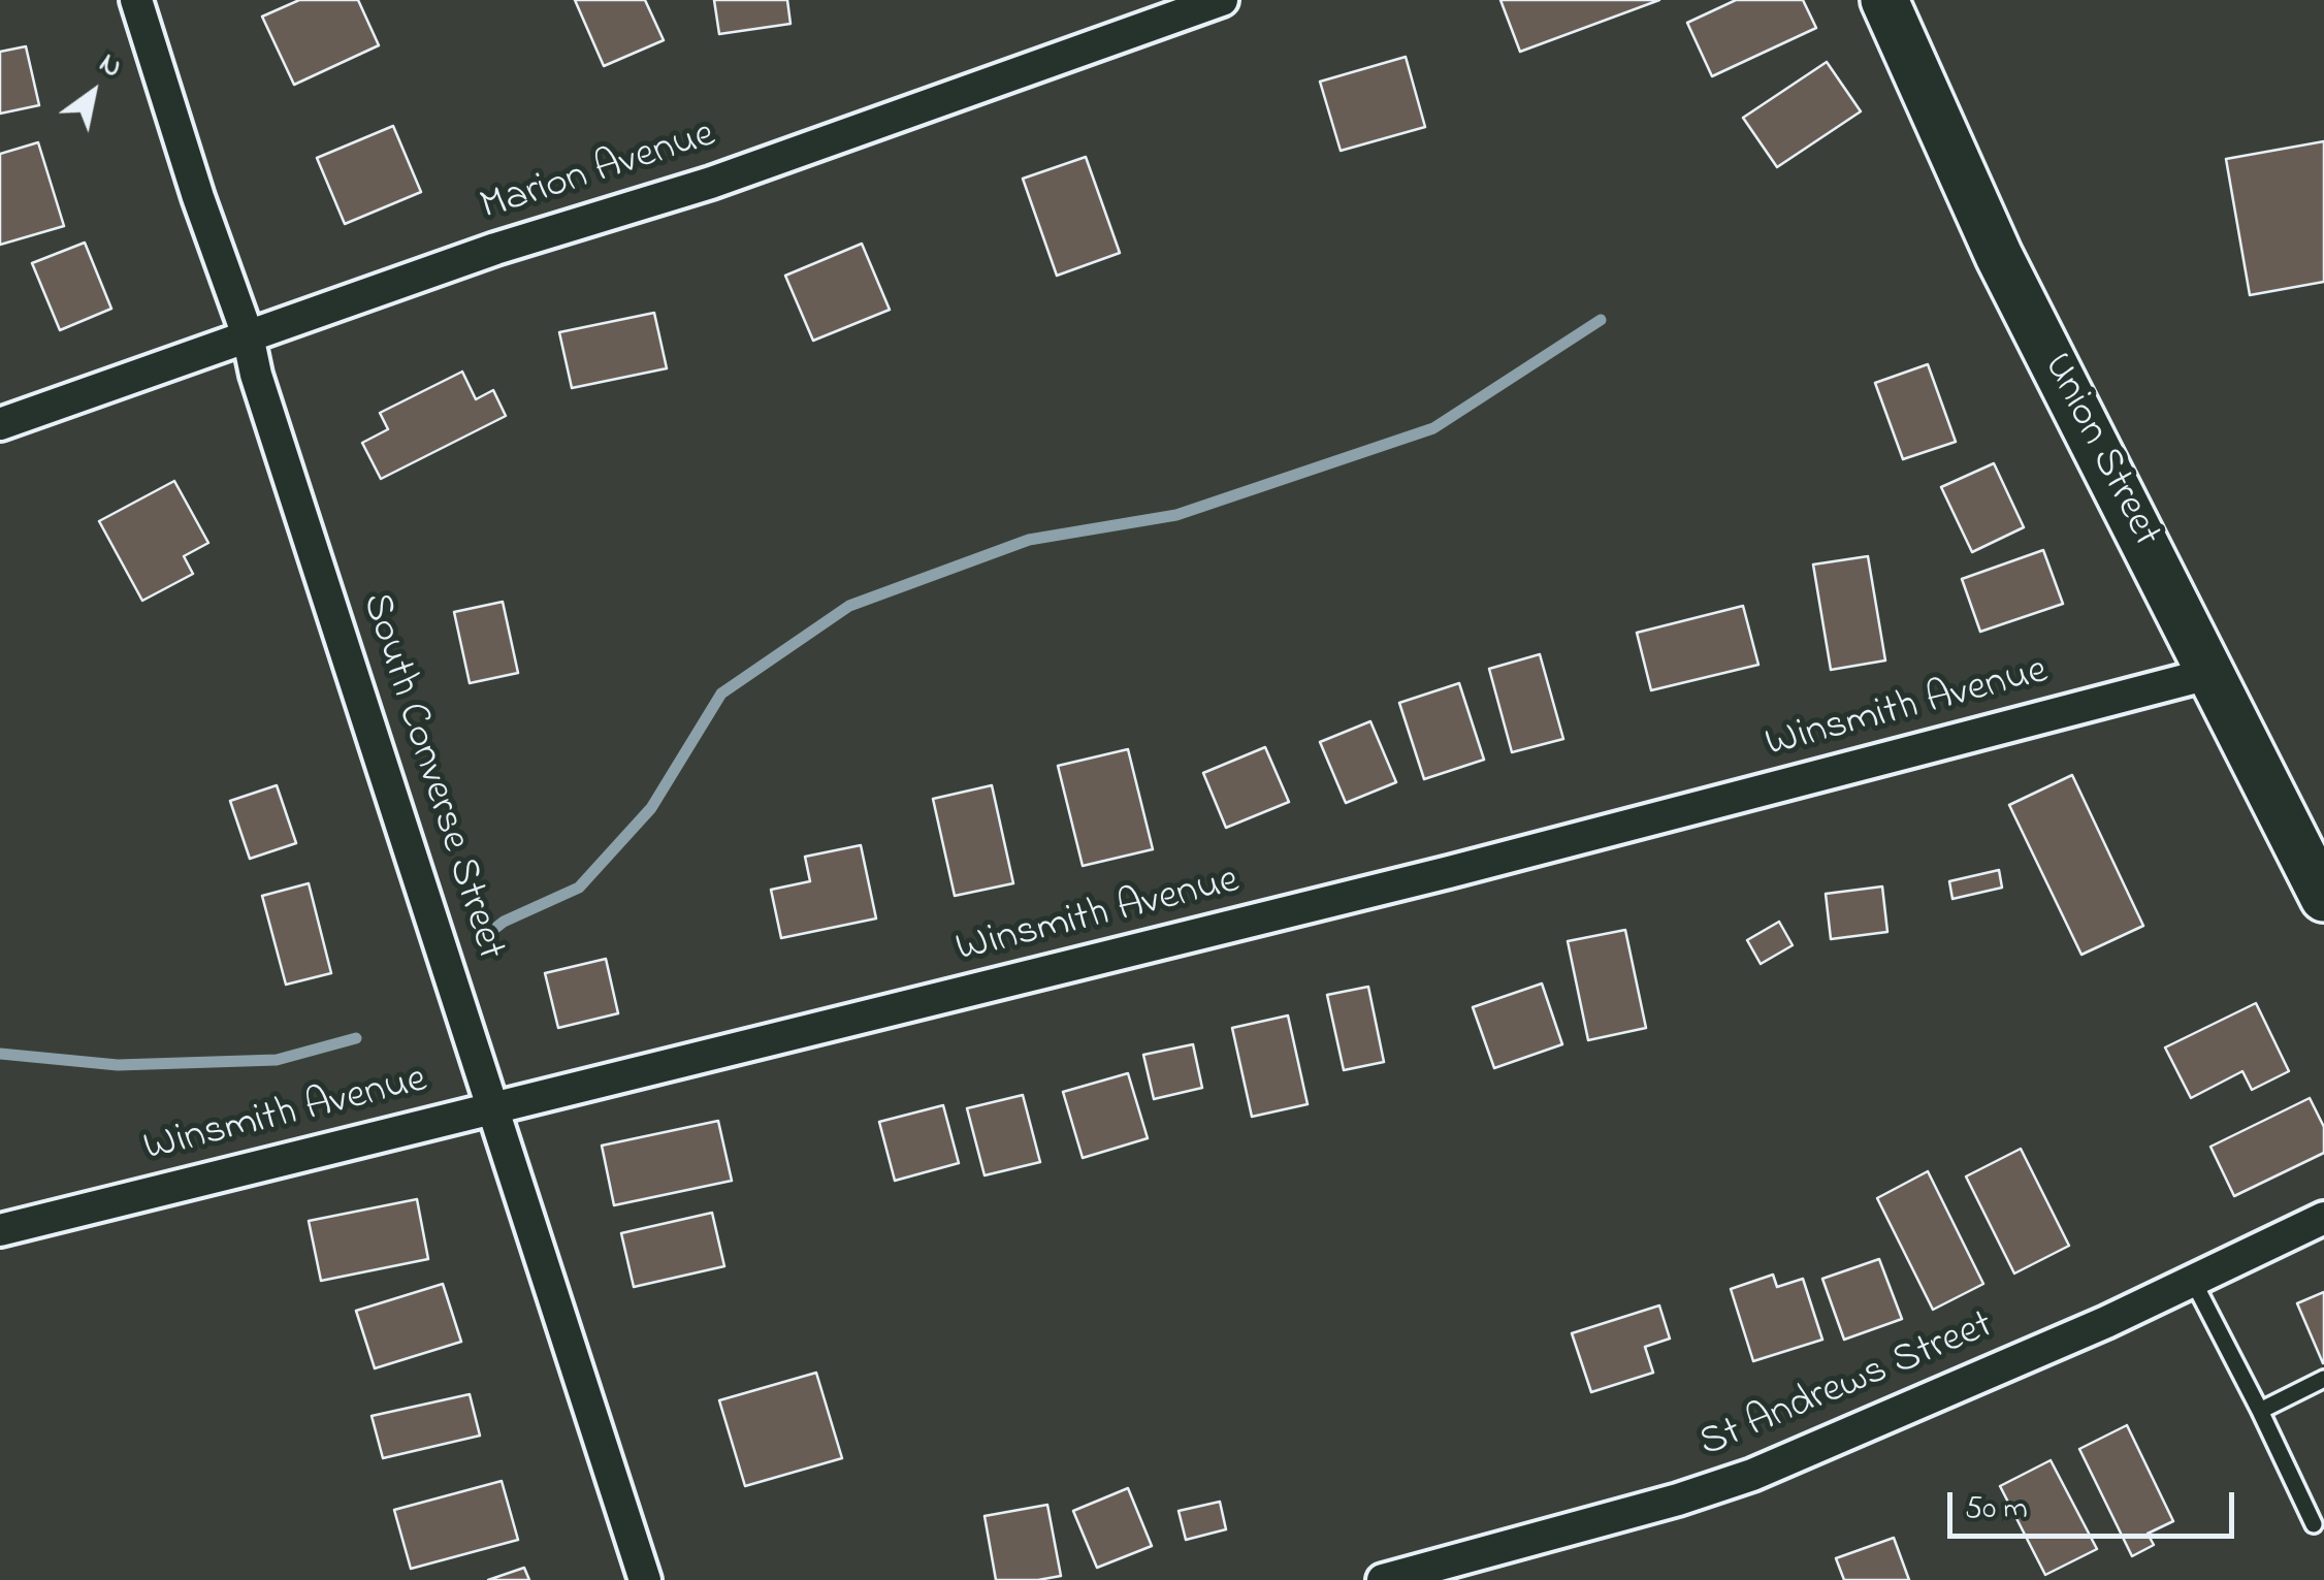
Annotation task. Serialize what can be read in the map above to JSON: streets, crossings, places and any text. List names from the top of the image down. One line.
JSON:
{"streets":{"main road":["Union Street"],"street":["Marion Avenue","Winsmith Avenue","South Converse Street","St Andrews Street"]},"crossings":[["Marion Avenue","South Converse Street"],["Union Street","Winsmith Avenue"],["Winsmith Avenue","South Converse Street"]],"scale_bar":"50 m","north":"top right"}
